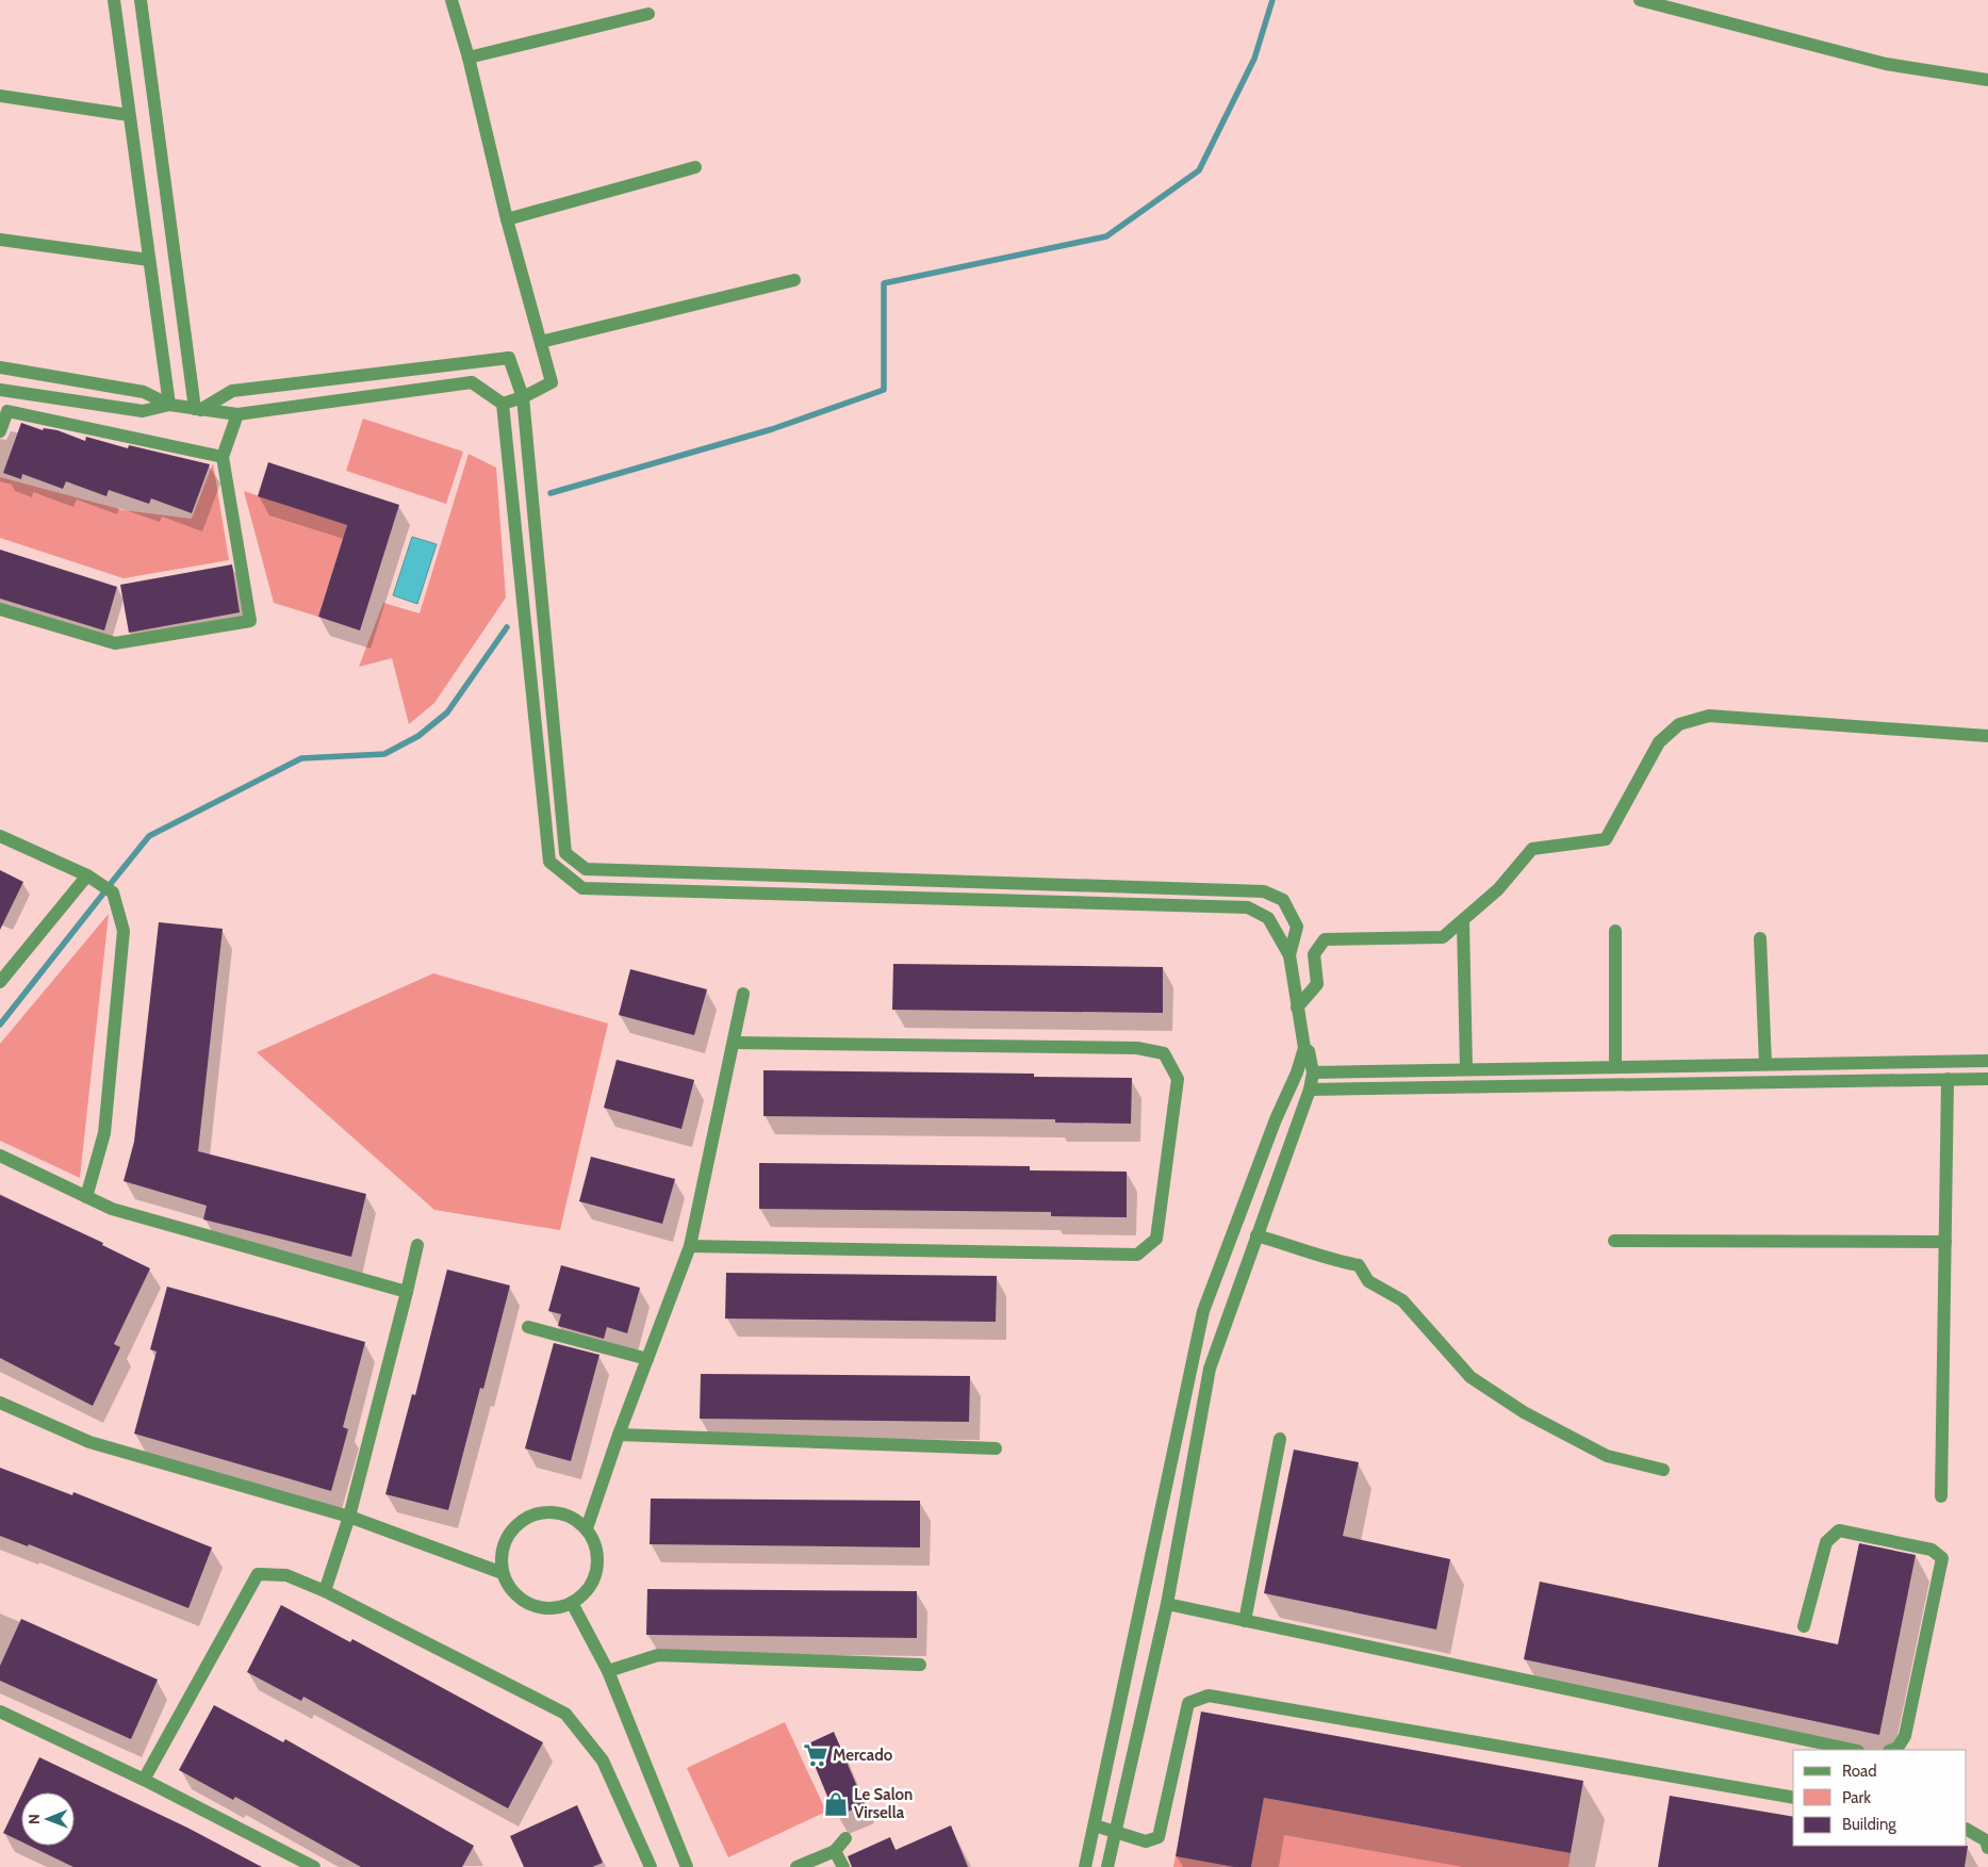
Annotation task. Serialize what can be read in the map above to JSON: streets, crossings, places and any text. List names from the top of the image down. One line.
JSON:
{"places":{"supermarket":["Mercado"],"shop":["Le Salon Virsella"]},"legend":["Road","Park","Building"],"north":"left"}
